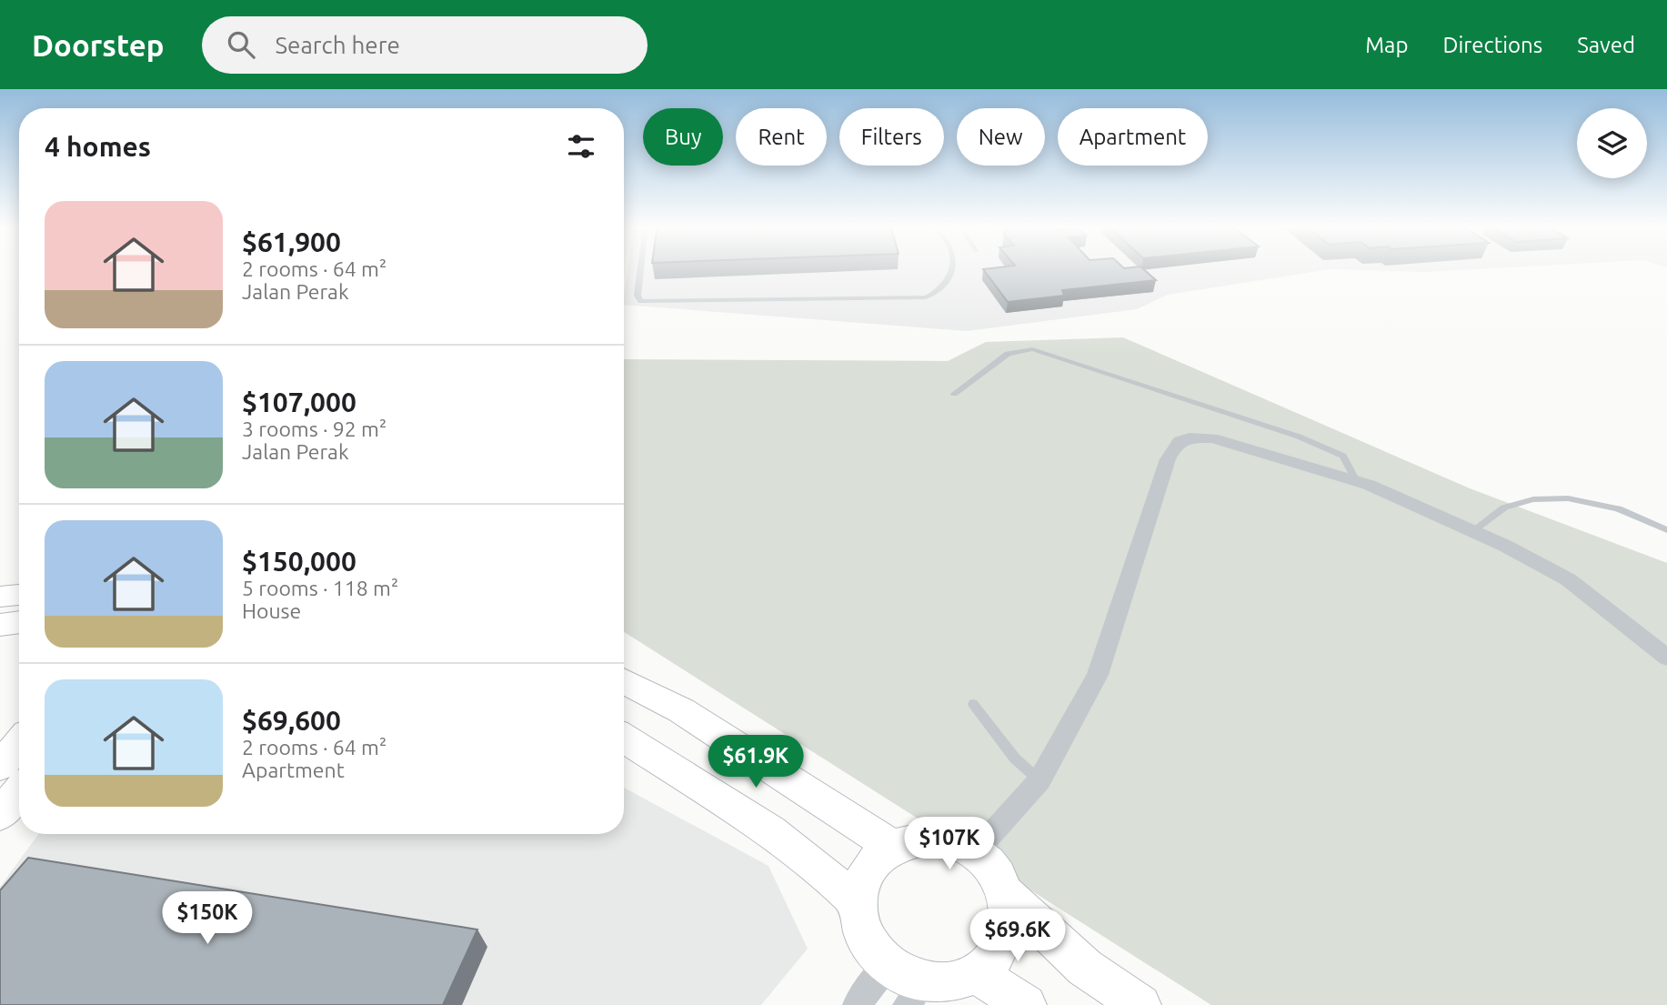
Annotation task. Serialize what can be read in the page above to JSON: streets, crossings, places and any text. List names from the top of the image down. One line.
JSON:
{"page":{"header":"Doorstep","search":"Search here","nav":["Map","Directions","Saved"],"chip":["Buy","Rent","Filters","New","Apartment"],"heading":"4 homes","list":[{"name":"$61,900","note":"2 rooms · 64 m² · Jalan Perak"},{"name":"$107,000","note":"3 rooms · 92 m² · Jalan Perak"},{"name":"$150,000","note":"5 rooms · 118 m² · House"},{"name":"$69,600","note":"2 rooms · 64 m² · Apartment"}],"price":["$61.9K","$107K","$150K","$69.6K"]}}
